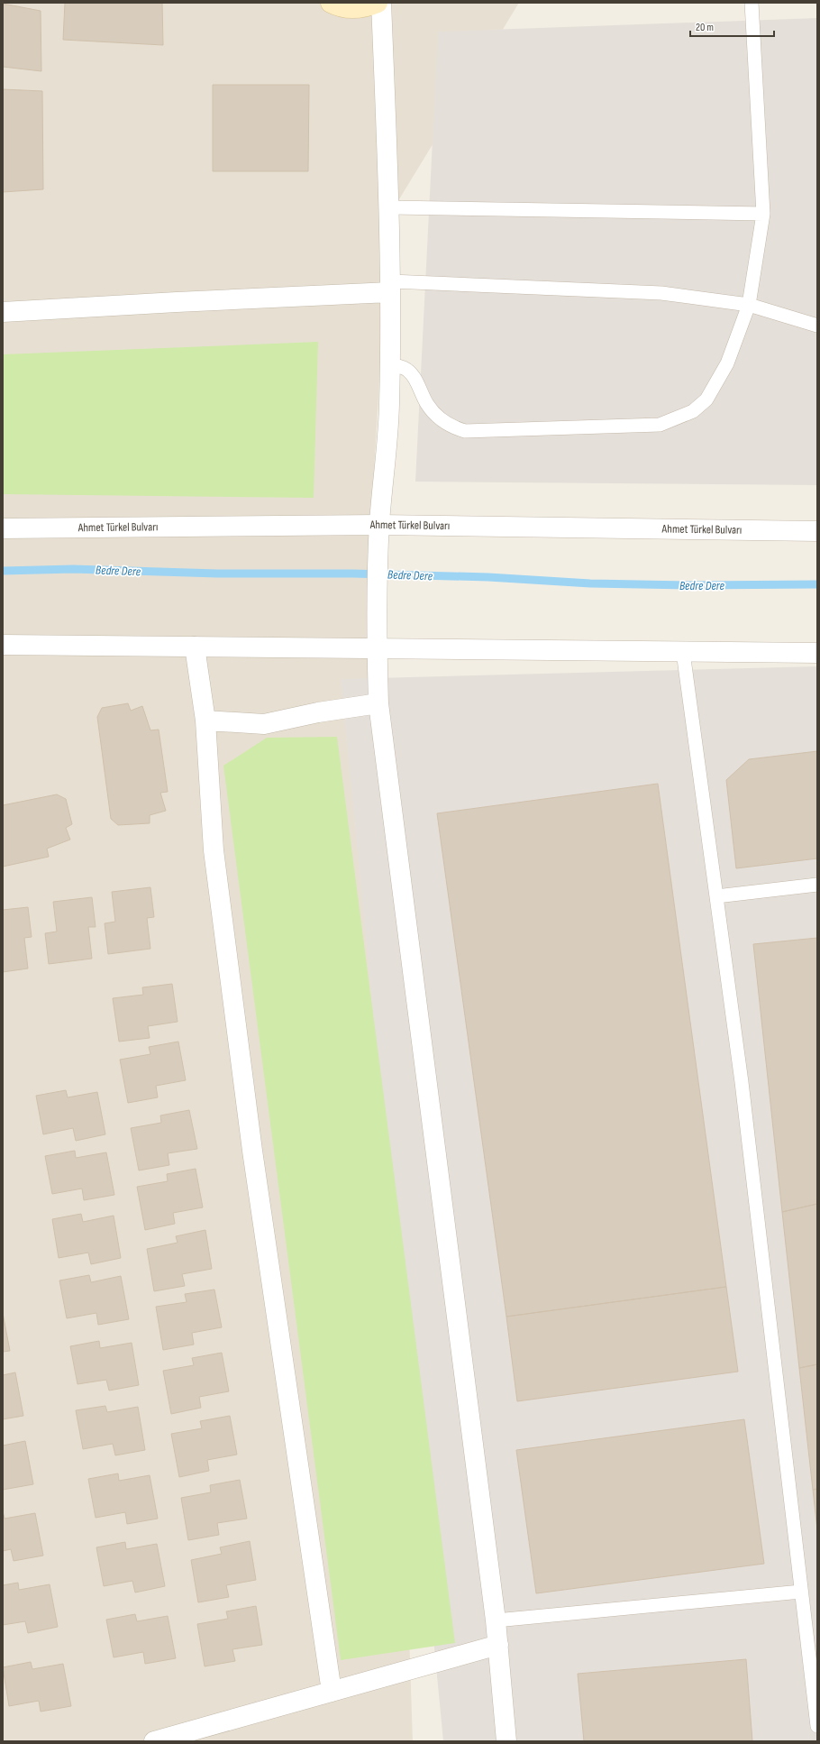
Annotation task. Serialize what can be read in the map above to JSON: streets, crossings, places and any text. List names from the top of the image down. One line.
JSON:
{"streets":{"street":["Ahmet Türkel Bulvarı"]},"water":["Bedre Dere"],"scale_bar":"20 m"}
